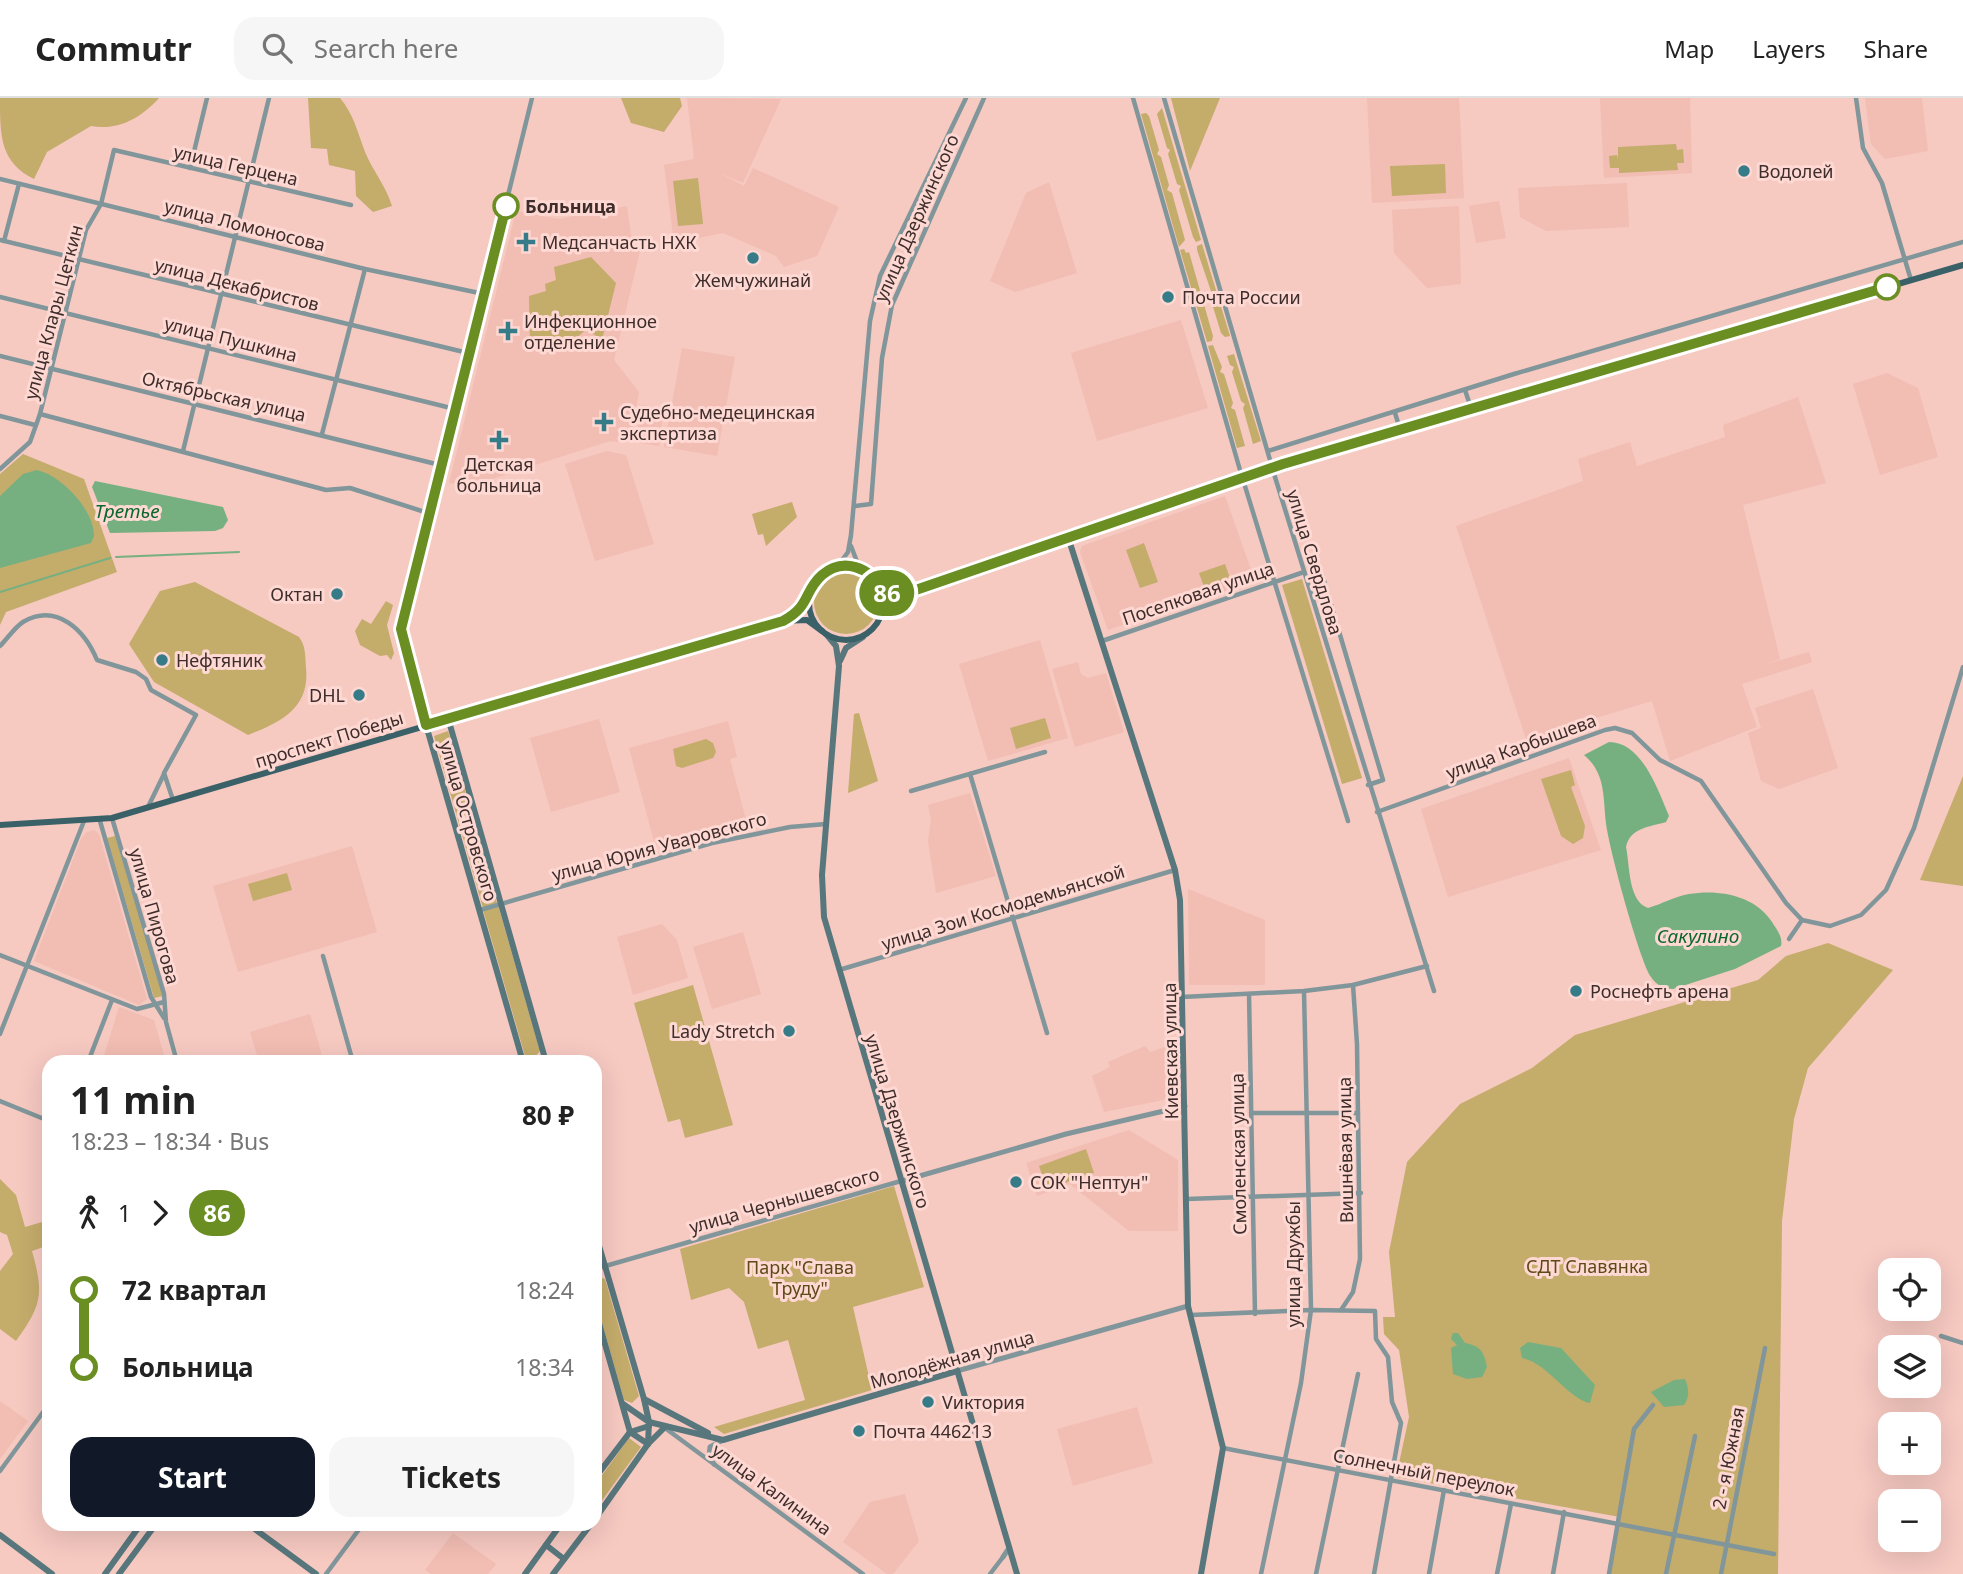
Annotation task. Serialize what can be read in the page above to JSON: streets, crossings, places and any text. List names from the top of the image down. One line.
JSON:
{"streets":{"main road":["улица Дзержинского","проспект Победы","улица Островского","Киевская улица","Молодёжная улица"],"street":["улица Герцена","улица Ломоносова","улица Декабристов","улица Клары Цеткин","улица Пушкина","Октябрьская улица","улица Свердлова","Поселковая улица","улица Карбышева","улица Юрия Уваровского","улица Зои Космодемьянской","улица Пирогова","Вишнёвая улица","Смоленская улица","улица Чернышевского","улица Дружбы","2 - я Южная","Солнечный переулок","улица Калинина"]},"crossings":[["улица Герцена","улица Клары Цеткин"],["улица Дзержинского","проспект Победы"],["улица Дзержинского","улица Юрия Уваровского"],["улица Дзержинского","улица Зои Космодемьянской"],["улица Дзержинского","улица Чернышевского"],["улица Дзержинского","Молодёжная улица"],["улица Ломоносова","улица Клары Цеткин"],["улица Ломоносова","улица Островского"],["улица Декабристов","улица Клары Цеткин"],["улица Декабристов","улица Островского"],["улица Клары Цеткин","улица Пушкина"],["улица Клары Цеткин","Октябрьская улица"],["улица Пушкина","улица Островского"],["Октябрьская улица","улица Островского"],["улица Свердлова","Поселковая улица"],["улица Свердлова","улица Карбышева"],["Поселковая улица","Киевская улица"],["проспект Победы","улица Островского"],["проспект Победы","улица Пирогова"],["улица Островского","улица Юрия Уваровского"],["улица Зои Космодемьянской","Киевская улица"],["Киевская улица","улица Чернышевского"],["Киевская улица","Молодёжная улица"],["Киевская улица","Солнечный переулок"],["улица Дружбы","Солнечный переулок"],["2 - я Южная","Солнечный переулок"]],"water":["Третье","Сакулино"],"parks":["СДТ Славянка","Парк \"Слава Труду\""],"places":{"other":["Водолей","Больница","Жемчужинай","Почта России","Октан","Нефтяник","DHL","Роснефть арена","Lady Stretch","СОК \"Нептун\"","Vиктория","Почта 446213"],"health":["Медсанчасть НХК","Инфекционное отделение","Судебно-медецинская экспертиза","Детская больница"]},"lines":["bus line 86"],"page":{"header":"Commutr","search":"Search here","nav":["Map","Layers","Share"],"on_map":"86","heading":["11 min","18:23 – 18:34 · Bus","80 ₽"],"legs":["1","86"],"list":[{"name":"72 квартал","value":"18:24"},{"name":"Больница","value":"18:34"}],"map_buttons":["+","−"],"buttons":["Start","Tickets"]}}
